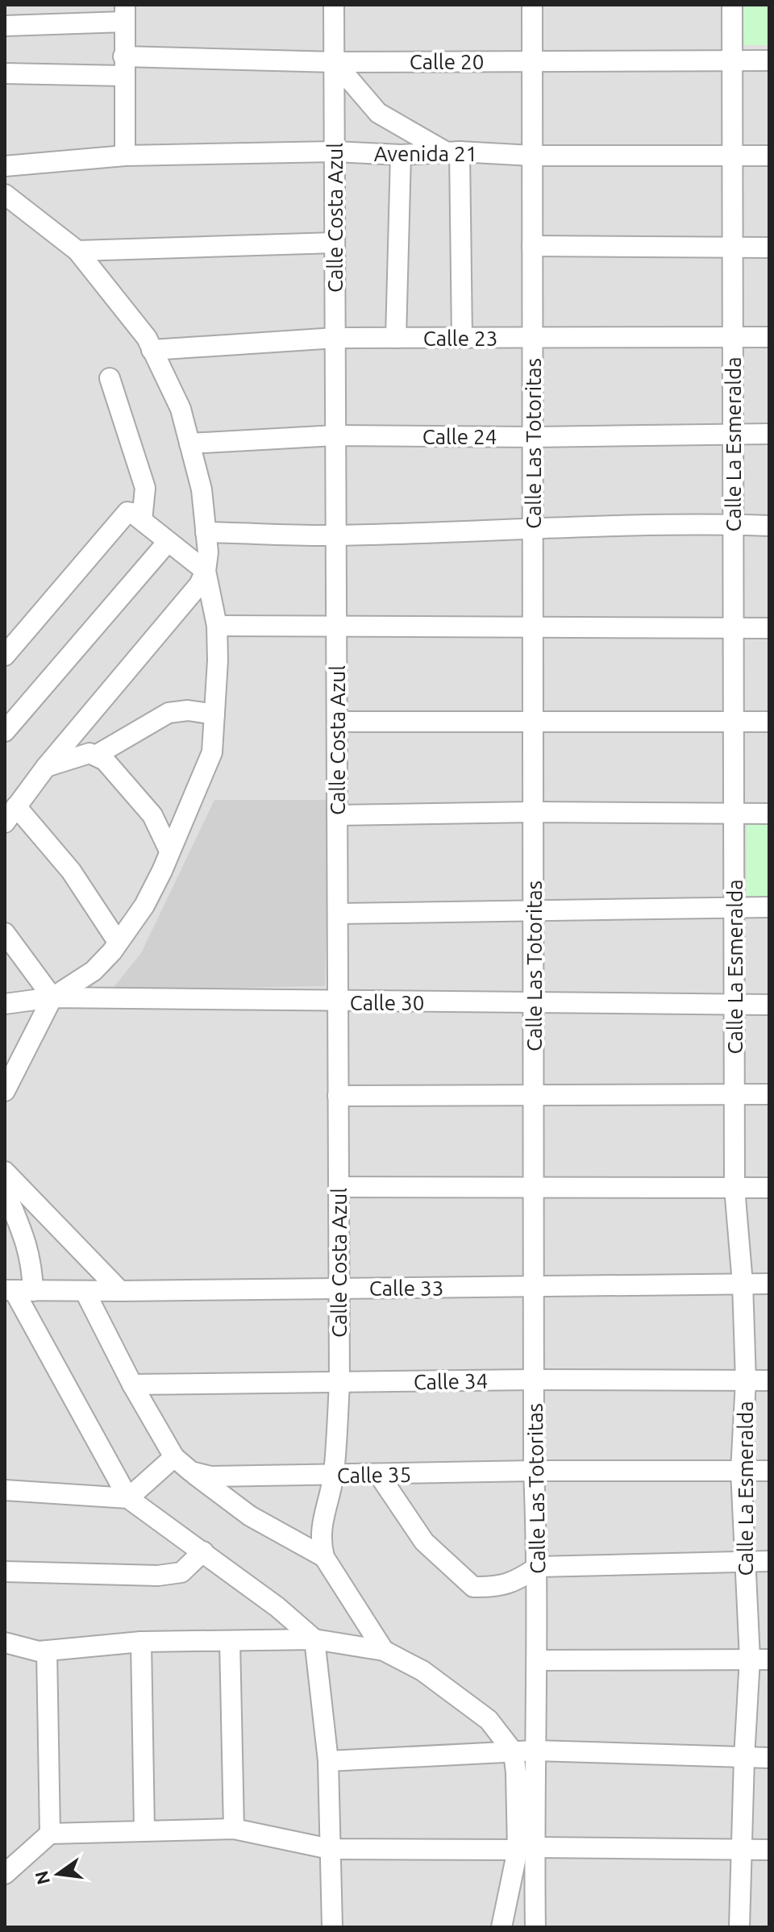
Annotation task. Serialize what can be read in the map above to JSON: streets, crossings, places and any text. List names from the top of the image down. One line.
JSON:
{"streets":{"street":["Calle 20","Avenida 21","Calle Costa Azul","Calle 23","Calle 24","Calle Las Totoritas","Calle La Esmeralda","Calle 30","Calle 33","Calle 34","Calle 35"]},"crossings":[["Calle 20","Calle Costa Azul"],["Calle 20","Calle Las Totoritas"],["Calle 20","Calle La Esmeralda"],["Avenida 21","Calle Costa Azul"],["Avenida 21","Calle Las Totoritas"],["Avenida 21","Calle La Esmeralda"],["Calle Costa Azul","Calle 23"],["Calle Costa Azul","Calle 24"],["Calle Costa Azul","Calle 30"],["Calle Costa Azul","Calle 33"],["Calle Costa Azul","Calle 34"],["Calle Costa Azul","Calle 35"],["Calle 23","Calle Las Totoritas"],["Calle 23","Calle La Esmeralda"],["Calle 24","Calle Las Totoritas"],["Calle 24","Calle La Esmeralda"],["Calle Las Totoritas","Calle 30"],["Calle Las Totoritas","Calle 33"],["Calle Las Totoritas","Calle 34"],["Calle Las Totoritas","Calle 35"],["Calle La Esmeralda","Calle 30"],["Calle La Esmeralda","Calle 33"],["Calle La Esmeralda","Calle 34"],["Calle La Esmeralda","Calle 35"]],"north":"left"}
